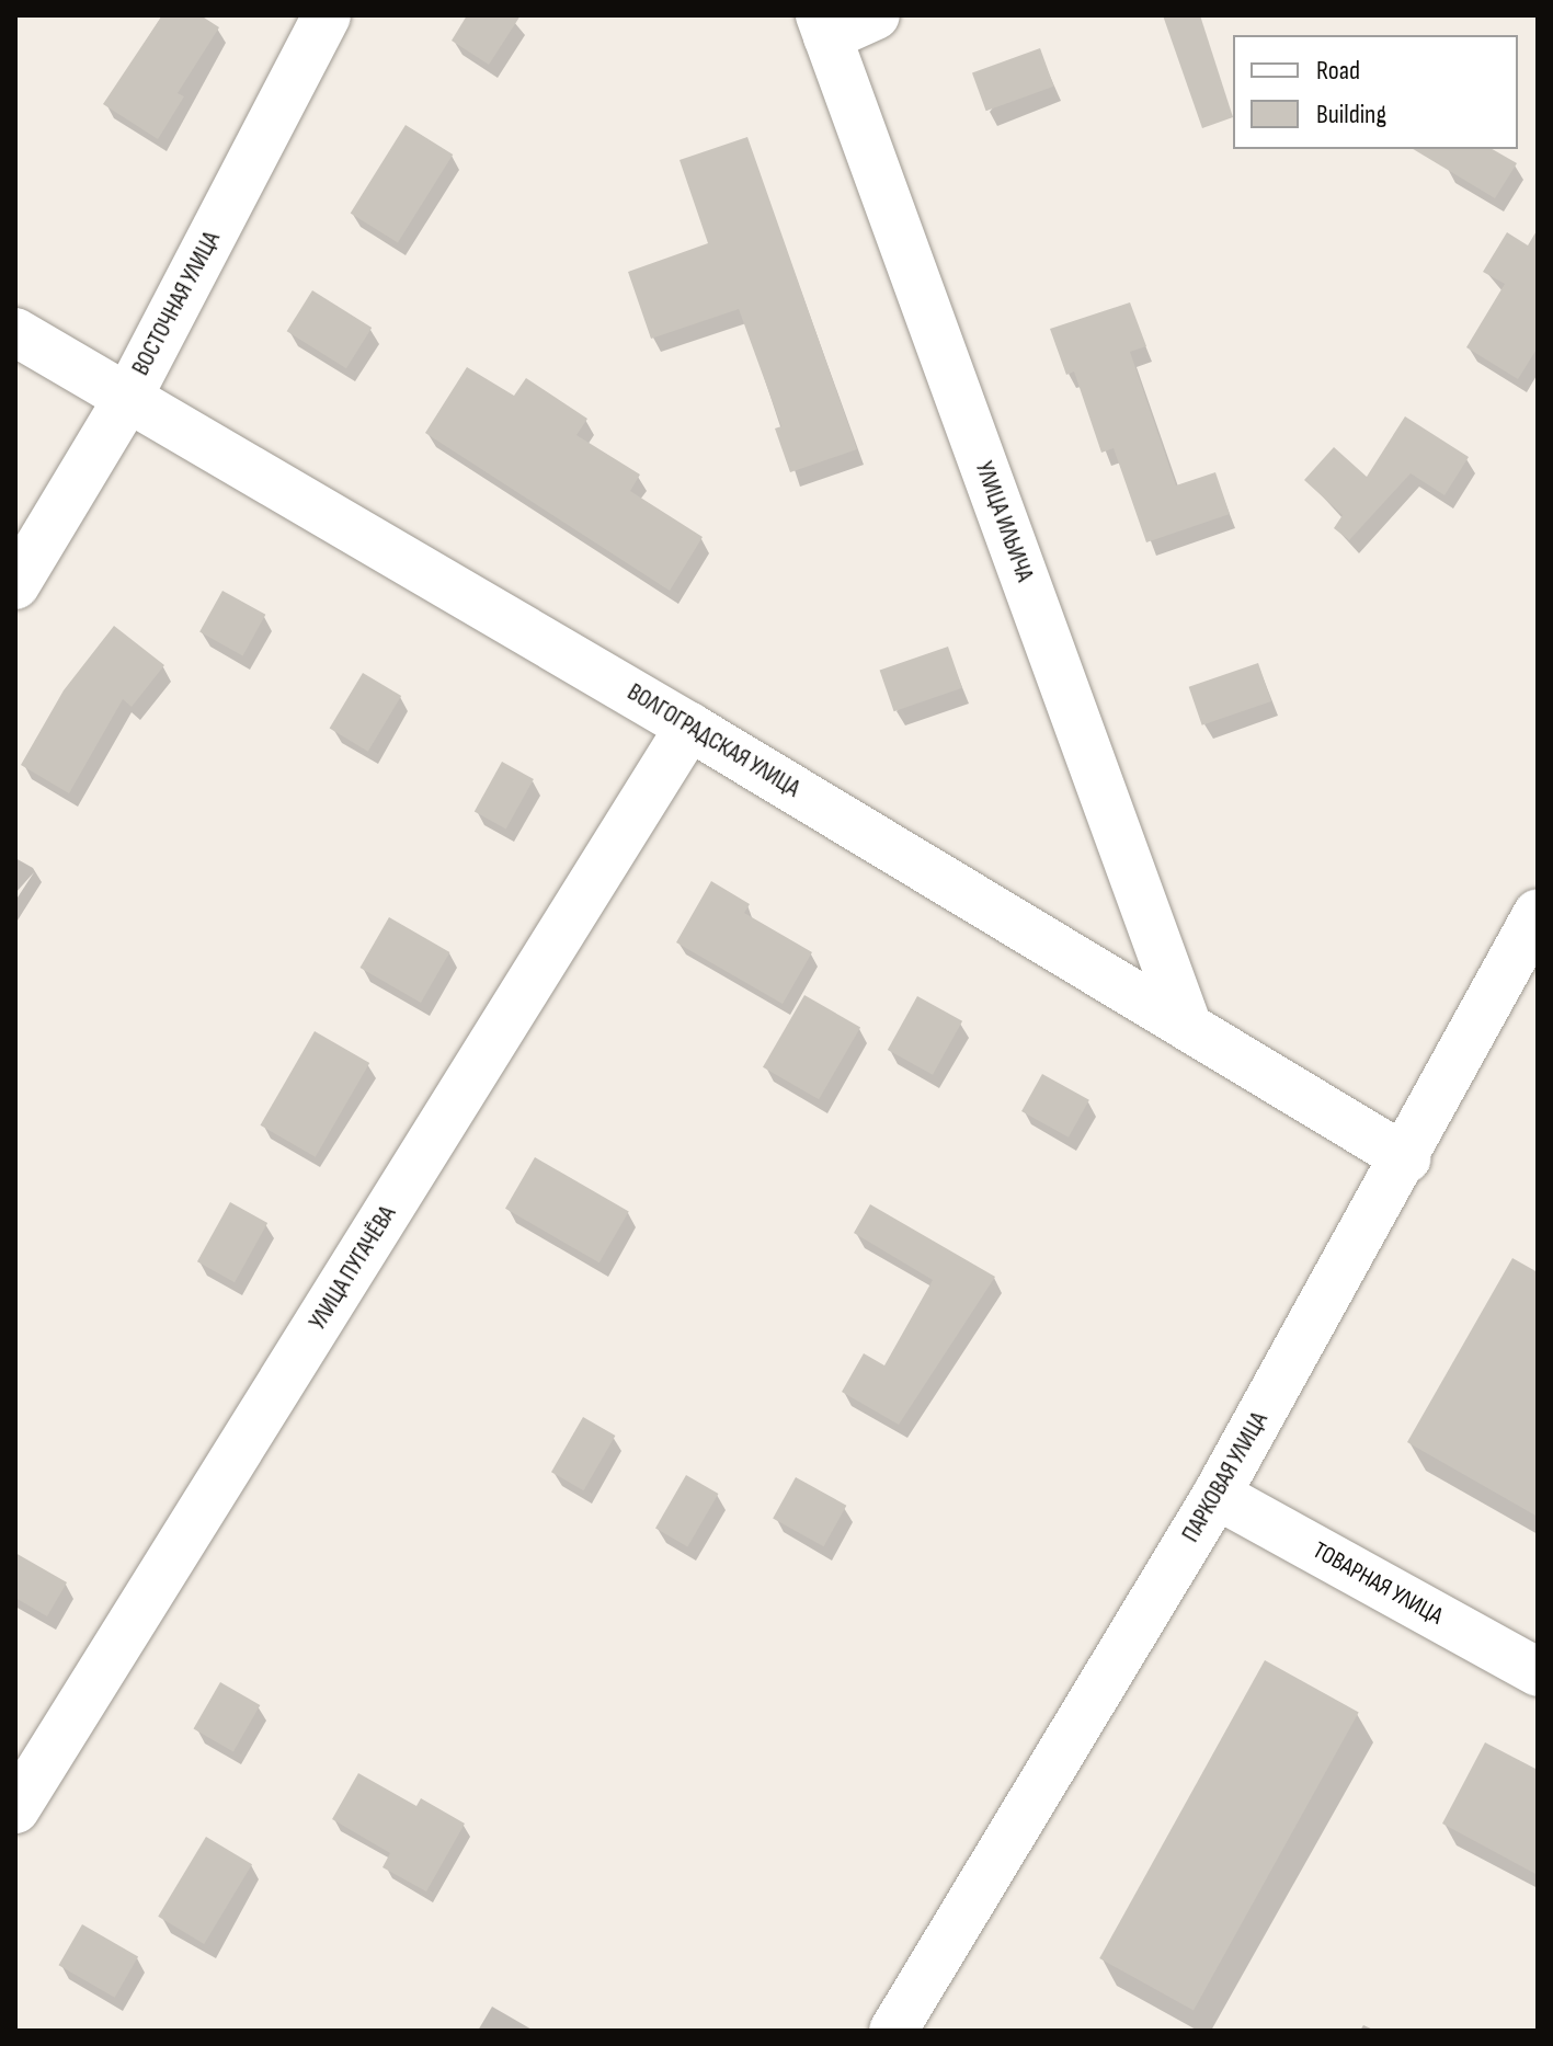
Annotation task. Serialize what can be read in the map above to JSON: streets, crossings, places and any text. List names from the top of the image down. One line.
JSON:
{"streets":{"street":["ВОСТОЧНАЯ УЛИЦА","УЛИЦА ИЛЬИЧА","ВОЛГОГРАДСКАЯ УЛИЦА","УЛИЦА ПУГАЧЁВА","ПАРКОВАЯ УЛИЦА","ТОВАРНАЯ УЛИЦА"]},"crossings":[["ВОСТОЧНАЯ УЛИЦА","ВОЛГОГРАДСКАЯ УЛИЦА"],["УЛИЦА ИЛЬИЧА","ВОЛГОГРАДСКАЯ УЛИЦА"],["ВОЛГОГРАДСКАЯ УЛИЦА","УЛИЦА ПУГАЧЁВА"],["ВОЛГОГРАДСКАЯ УЛИЦА","ПАРКОВАЯ УЛИЦА"],["ПАРКОВАЯ УЛИЦА","ТОВАРНАЯ УЛИЦА"]],"legend":["Road","Building"]}
